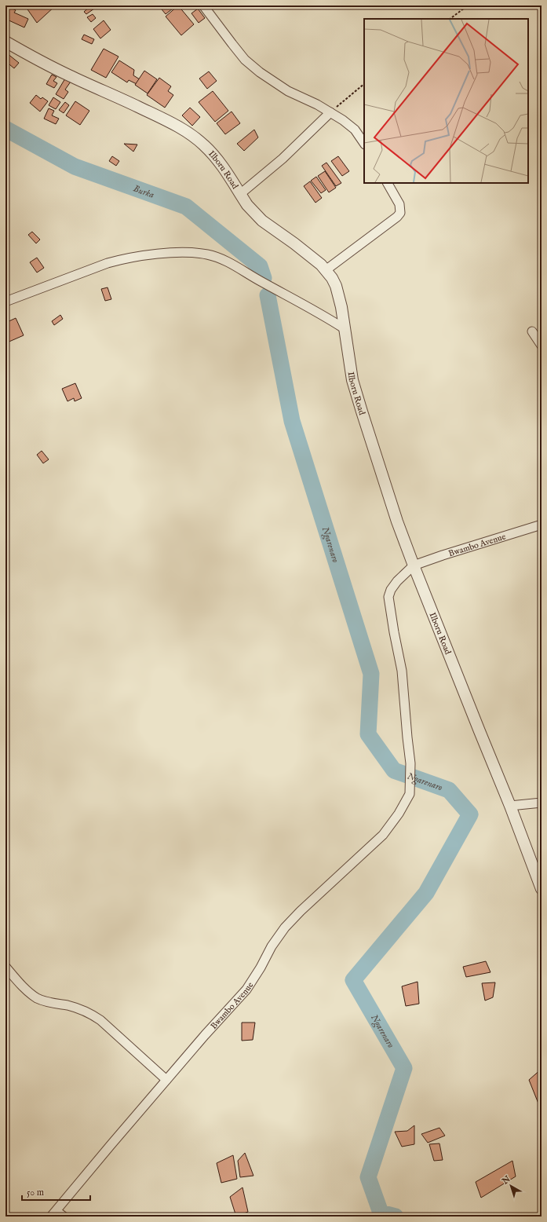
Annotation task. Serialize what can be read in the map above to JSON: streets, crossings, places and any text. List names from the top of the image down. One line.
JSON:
{"streets":{"street":["Ilboru Road","Bwambo Avenue"]},"crossings":[["Ilboru Road","Bwambo Avenue"]],"water":["Burka","Ngarenaro"],"scale_bar":"50 m","north":"top left"}
